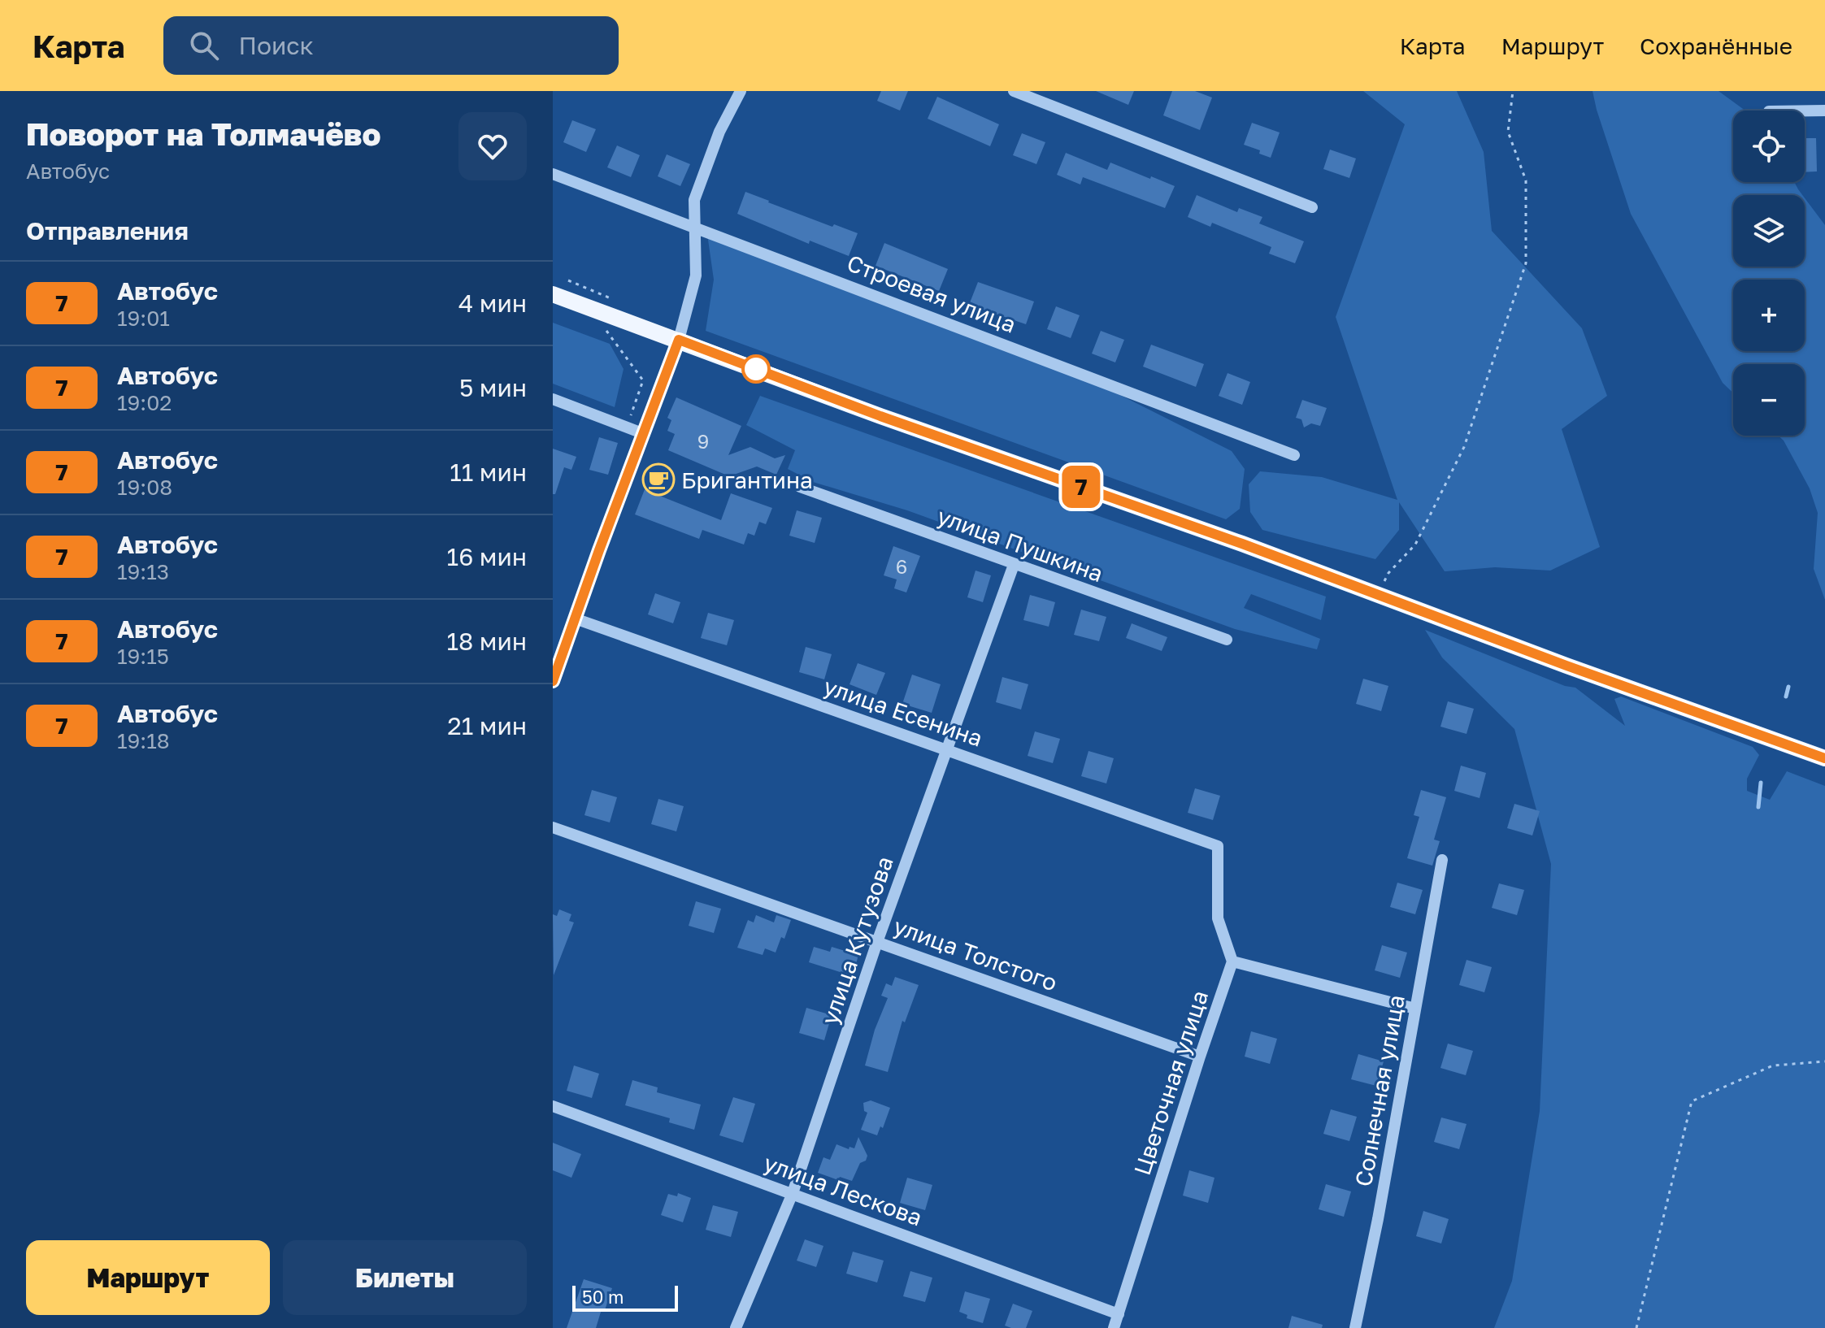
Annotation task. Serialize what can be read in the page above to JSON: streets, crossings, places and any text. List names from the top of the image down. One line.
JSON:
{"streets":{"street":["Строевая улица","улица Пушкина","улица Есенина","улица Кутузова","улица Толстого","Цветочная улица","Солнечная улица","улица Лескова"]},"crossings":[["улица Пушкина","улица Кутузова"],["улица Есенина","улица Кутузова"],["улица Есенина","Цветочная улица"],["улица Кутузова","улица Толстого"],["улица Кутузова","улица Лескова"],["улица Толстого","Цветочная улица"],["Цветочная улица","улица Лескова"]],"places":{"cafe":["Бригантина"]},"lines":["bus line 7"],"house_numbers":["9","6"],"scale_bar":"50 m","page":{"header":"Карта","search":"Поиск","nav":["Карта","Маршрут","Сохранённые"],"heading":[["Поворот на Толмачёво","Автобус"],"Отправления"],"on_map":"7","map_buttons":["+","−"],"list":[{"mark":"7","name":"Автобус","note":"19:01","value":"4 мин"},{"mark":"7","name":"Автобус","note":"19:02","value":"5 мин"},{"mark":"7","name":"Автобус","note":"19:08","value":"11 мин"},{"mark":"7","name":"Автобус","note":"19:13","value":"16 мин"},{"mark":"7","name":"Автобус","note":"19:15","value":"18 мин"},{"mark":"7","name":"Автобус","note":"19:18","value":"21 мин"}],"buttons":["Маршрут","Билеты"],"scale":"50 m"}}
